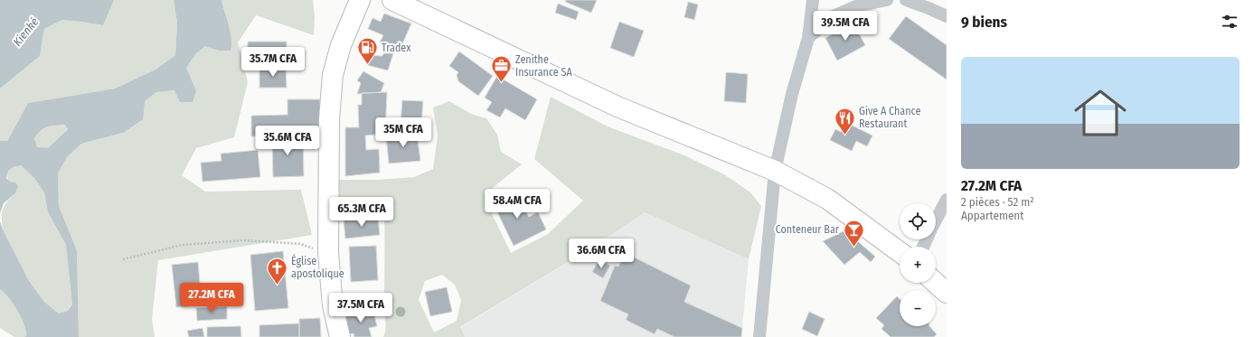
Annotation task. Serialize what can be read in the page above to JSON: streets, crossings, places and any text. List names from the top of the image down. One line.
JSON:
{"water":["Kienké"],"places":{"fuel station":["Tradex"],"office":["Zenithe Insurance SA"],"restaurant":["Give A Chance Restaurant"],"bar":["Conteneur Bar"],"church":["Église apostolique"]},"page":{"heading":"9 biens","price":["39.5M CFA","35.7M CFA","35M CFA","35.6M CFA","58.4M CFA","65.3M CFA","36.6M CFA","27.2M CFA","37.5M CFA"],"list":[{"name":"27.2M CFA","note":"2 pièces · 52 m² · Appartement"}],"map_buttons":["+","−"]}}
